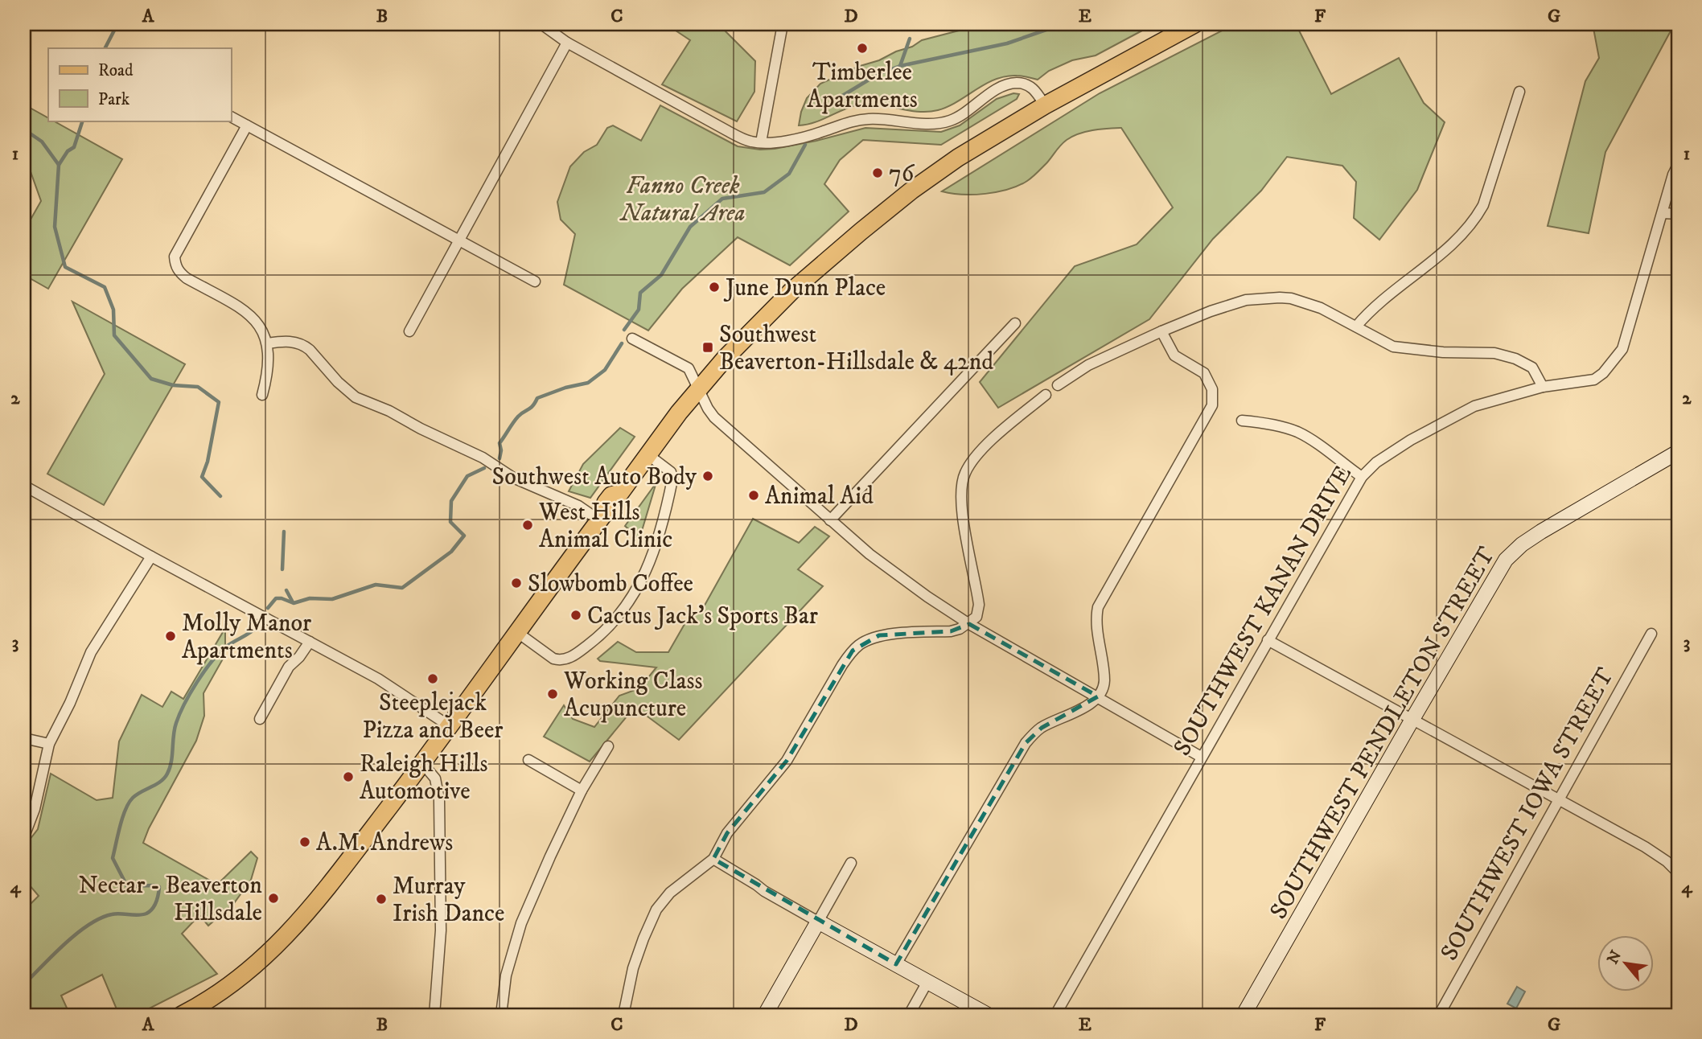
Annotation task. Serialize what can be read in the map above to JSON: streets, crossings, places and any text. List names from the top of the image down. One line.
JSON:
{"streets":{"street":["SOUTHWEST KANAN DRIVE","SOUTHWEST PENDLETON STREET","SOUTHWEST IOWA STREET"]},"parks":["Fanno Creek Natural Area"],"places":{"other":["Timberlee Apartments","76","June Dunn Place","Southwest Auto Body","Animal Aid","West Hills Animal Clinic","Slowbomb Coffee","Cactus Jack's Sports Bar","Molly Manor Apartments","Steeplejack Pizza and Beer","Working Class Acupuncture","Raleigh Hills Automotive","A.M. Andrews","Nectar - Beaverton Hillsdale","Murray Irish Dance"],"transit":["Southwest Beaverton-Hillsdale & 42nd"]},"legend":["Road","Park"],"north":"top left","grid":{"columns":["A","B","C","D","E","F","G"],"rows":["1","2","3","4"]}}
